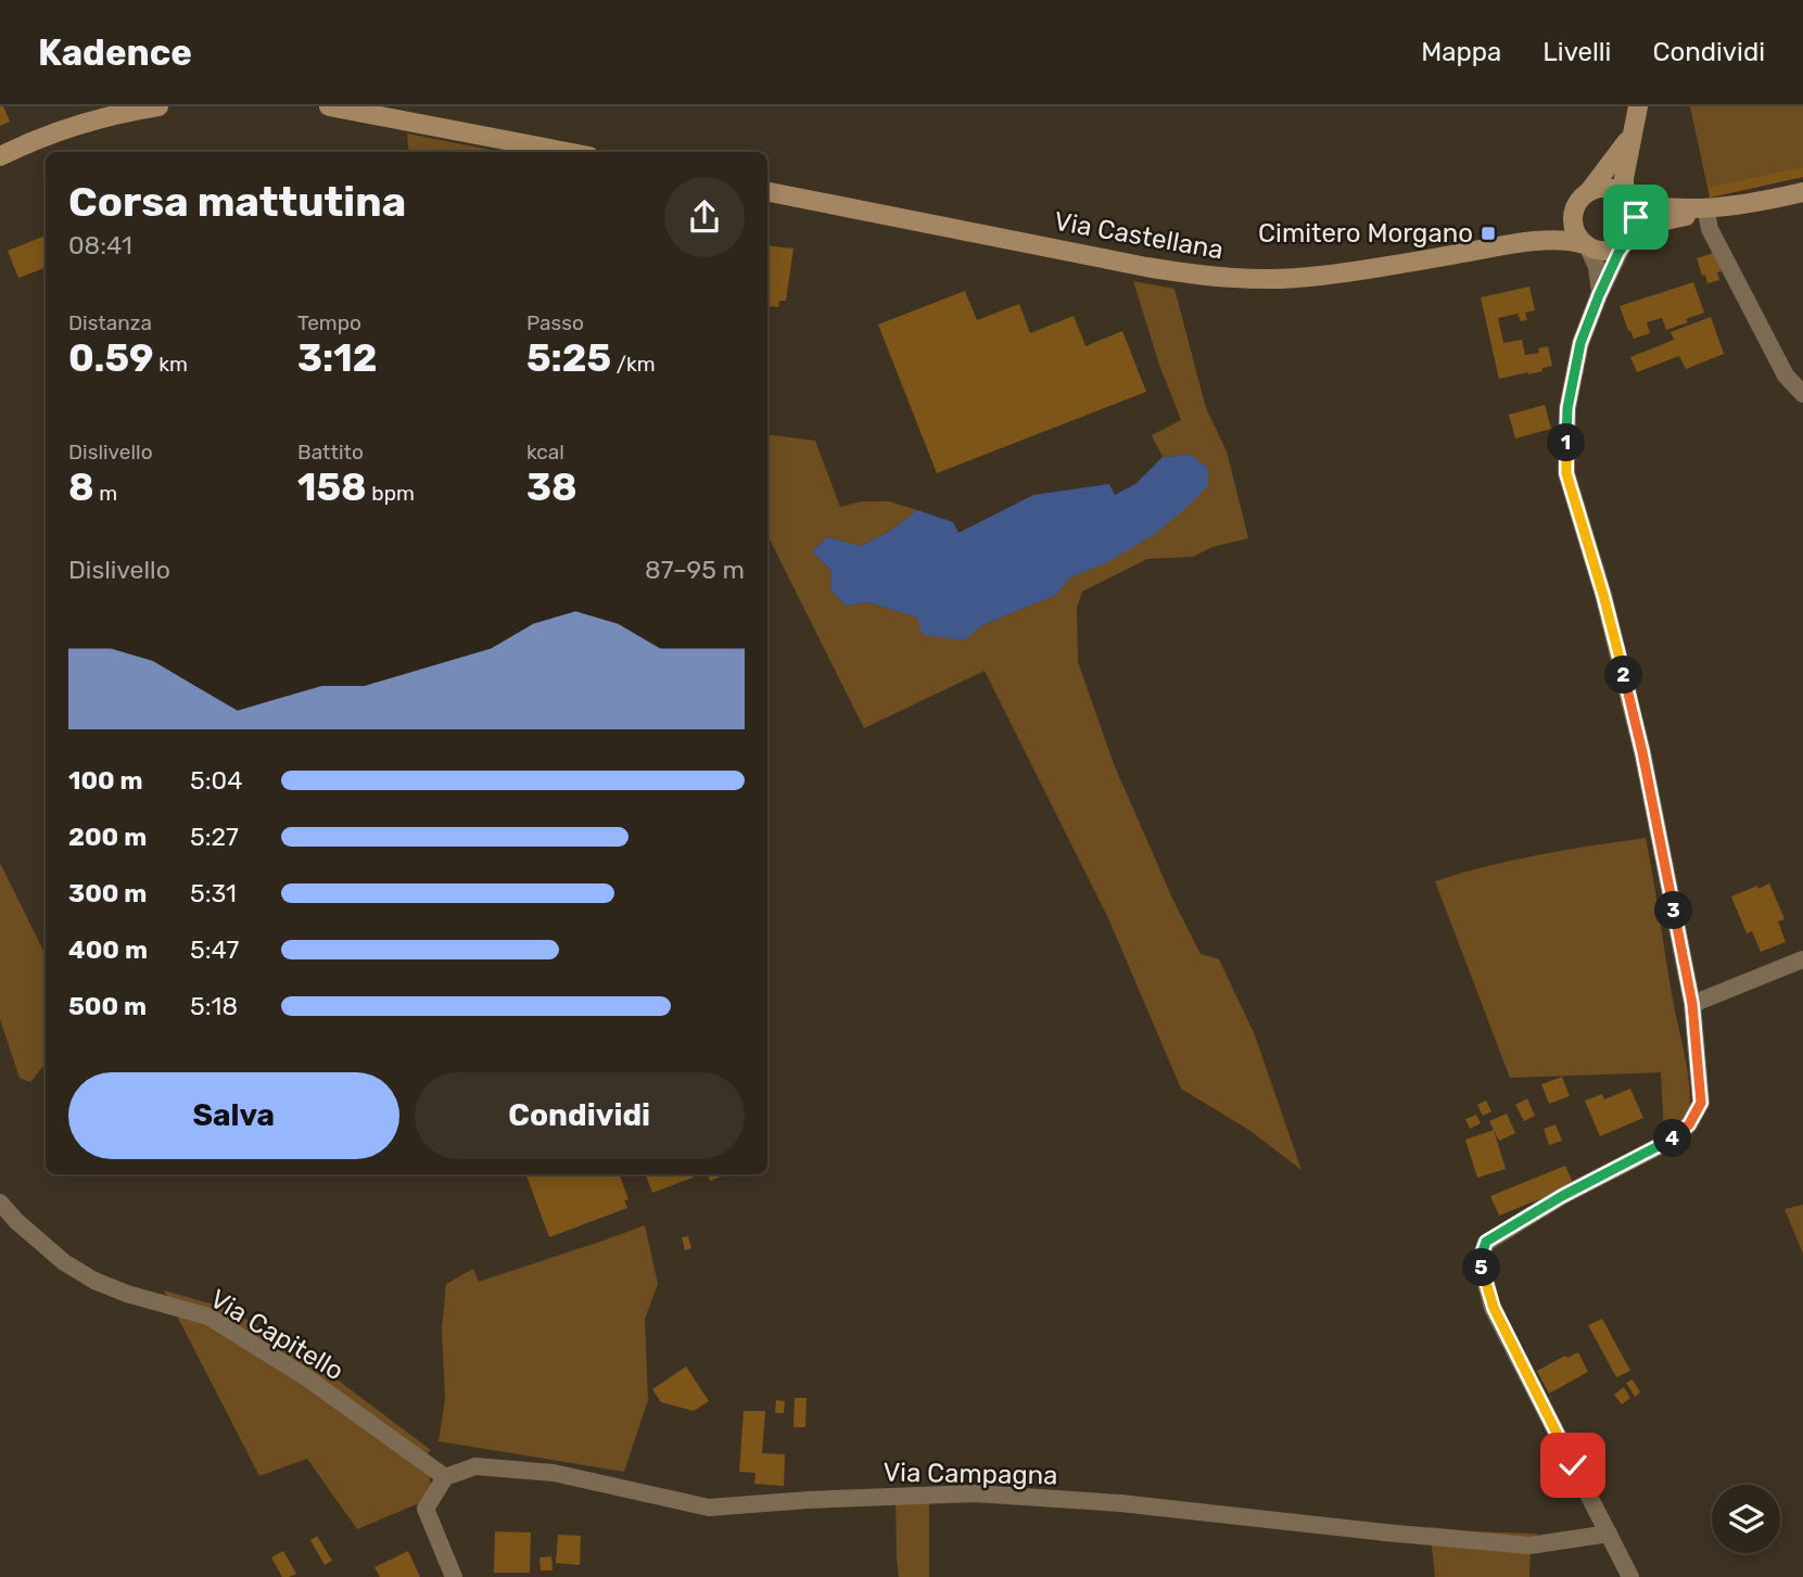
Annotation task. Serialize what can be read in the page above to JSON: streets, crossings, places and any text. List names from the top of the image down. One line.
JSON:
{"streets":{"main road":["Via Castellana"],"street":["Via Capitello","Via Campagna"]},"crossings":[["Via Capitello","Via Campagna"]],"places":{"transit":["Cimitero Morgano"]},"page":{"header":"Kadence","nav":["Mappa","Livelli","Condividi"],"heading":["Corsa mattutina","08:41"],"stats":[["Distanza","0.59 km"],["Tempo","3:12"],["Passo","5:25 /km"],["Dislivello","8 m"],["Battito","158 bpm"],["kcal","38"]],"pins":["1","2","3","4","5"],"chart":["Dislivello","87–95 m"],"list":[{"name":"100 m","note":"5:04"},{"name":"200 m","note":"5:27"},{"name":"300 m","note":"5:31"},{"name":"400 m","note":"5:47"},{"name":"500 m","note":"5:18"}],"buttons":["Salva","Condividi"]}}
